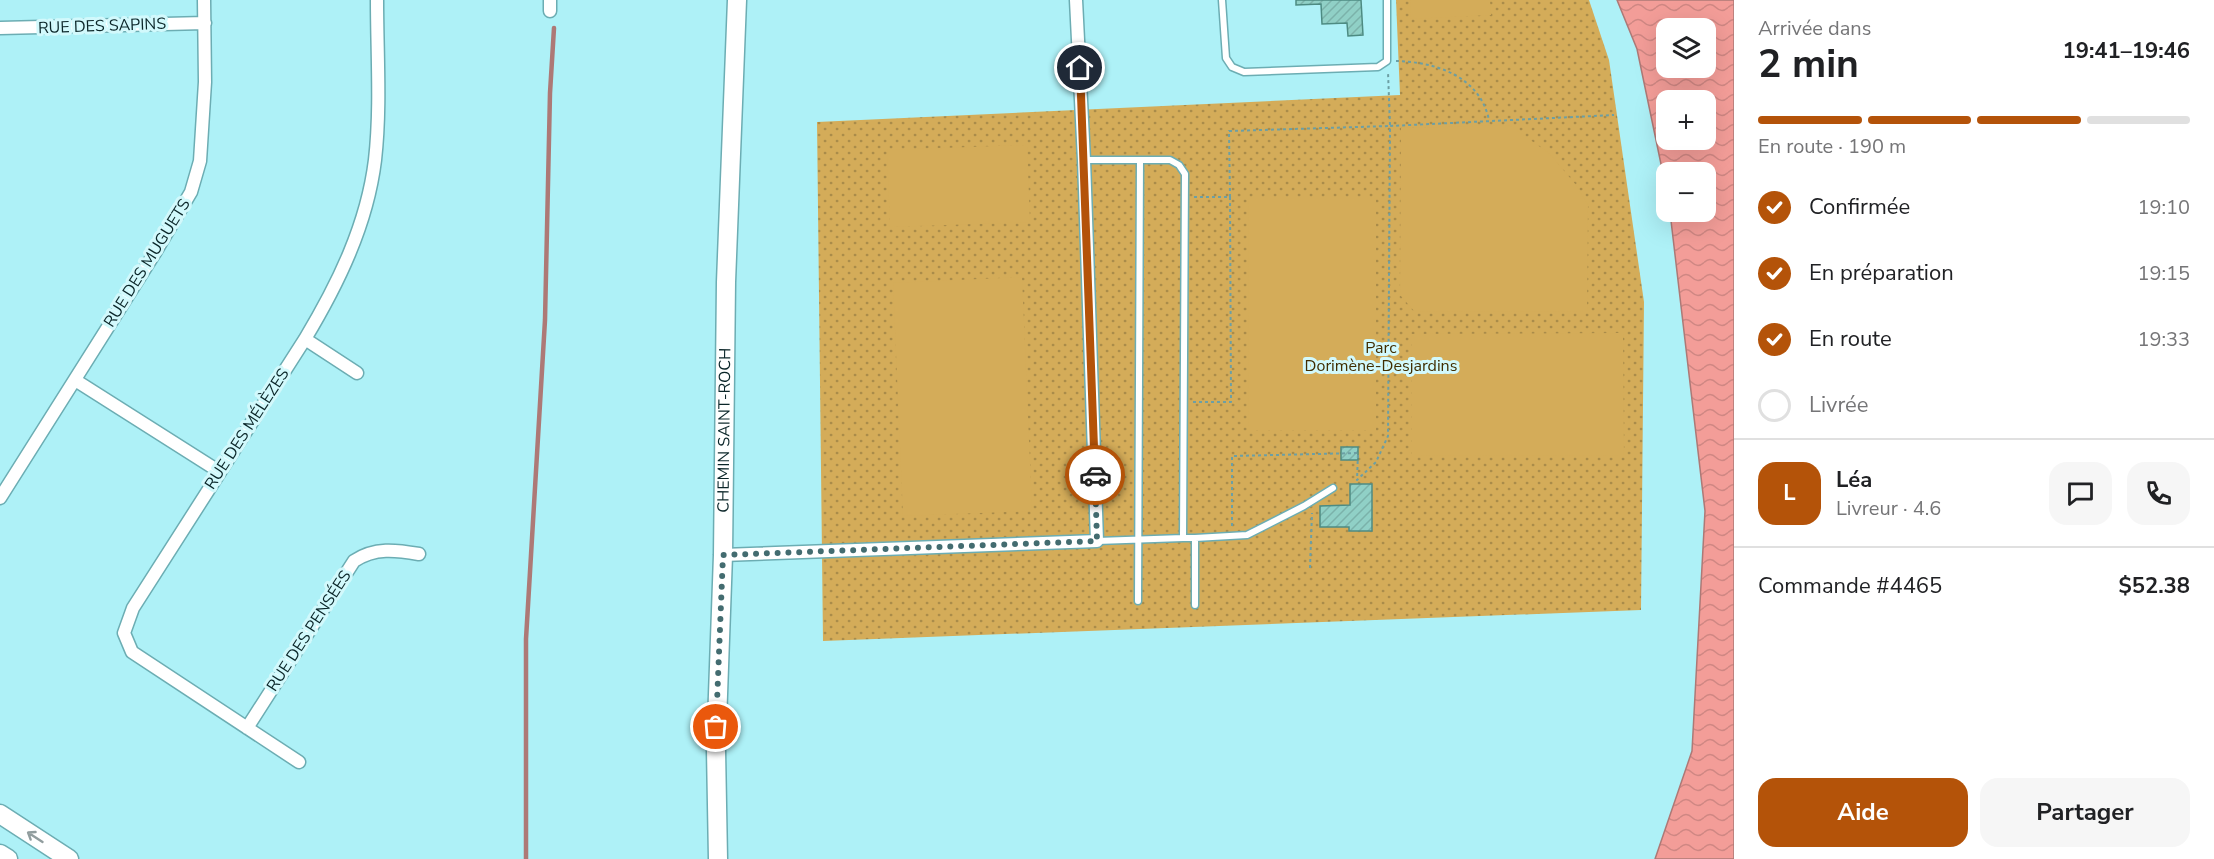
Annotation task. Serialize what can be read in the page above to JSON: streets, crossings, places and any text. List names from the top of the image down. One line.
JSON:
{"streets":{"main road":["CHEMIN SAINT-ROCH"],"street":["RUE DES SAPINS","RUE DES MUGUETS","RUE DES MÉLÈZES","RUE DES PENSÉES"]},"crossings":[["RUE DES SAPINS","RUE DES MUGUETS"],["RUE DES MÉLÈZES","RUE DES PENSÉES"]],"parks":["Parc Dorimène-Desjardins"],"page":{"heading":["2 min","Arrivée dans","19:41–19:46"],"panel":["Léa","Livreur · 4.6","Commande #4465","$52.38"],"map_buttons":["+","−"],"bar":"En route · 190 m","list":[["Confirmée","19:10"],["En préparation","19:15"],["En route","19:33"],"Livrée"],"round":"L","buttons":["Aide","Partager"]}}
